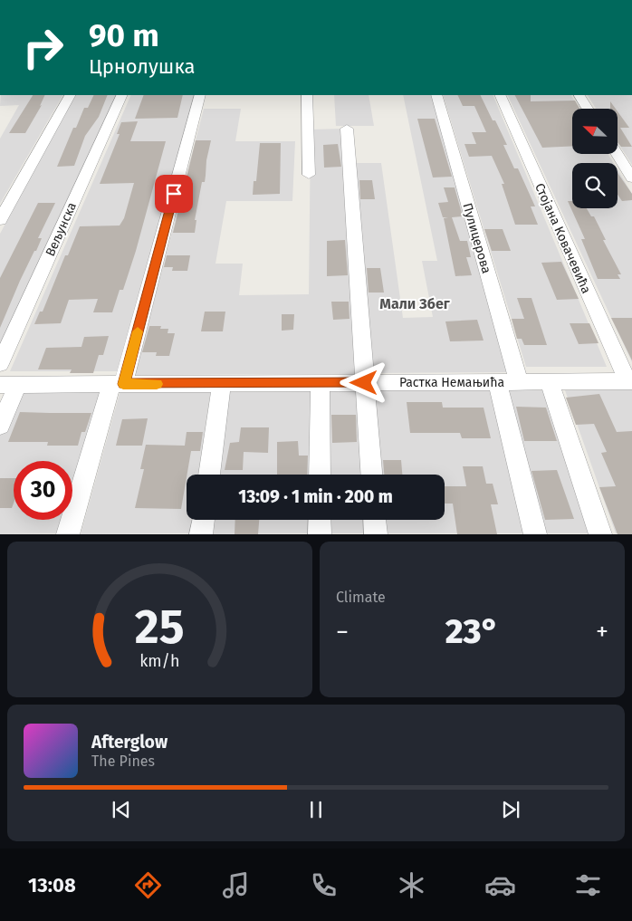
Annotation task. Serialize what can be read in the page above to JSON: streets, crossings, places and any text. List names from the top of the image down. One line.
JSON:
{"streets":{"street":["Вељунска","Пулицерова","Стојана Ковачевића","Растка Немањића"]},"crossings":[["Пулицерова","Растка Немањића"],["Стојана Ковачевића","Растка Немањића"]],"districts":["Мали Збег"],"north":"top left","page":{"turn":["90 m","Црнолушка"],"limit":"30","trip":"13:09 · 1 min · 200 m","tile":"Climate","heat":["−","23°","+"],"song":["Afterglow","The Pines"],"tabs":"13:08","gauge":["25","km/h"]}}
